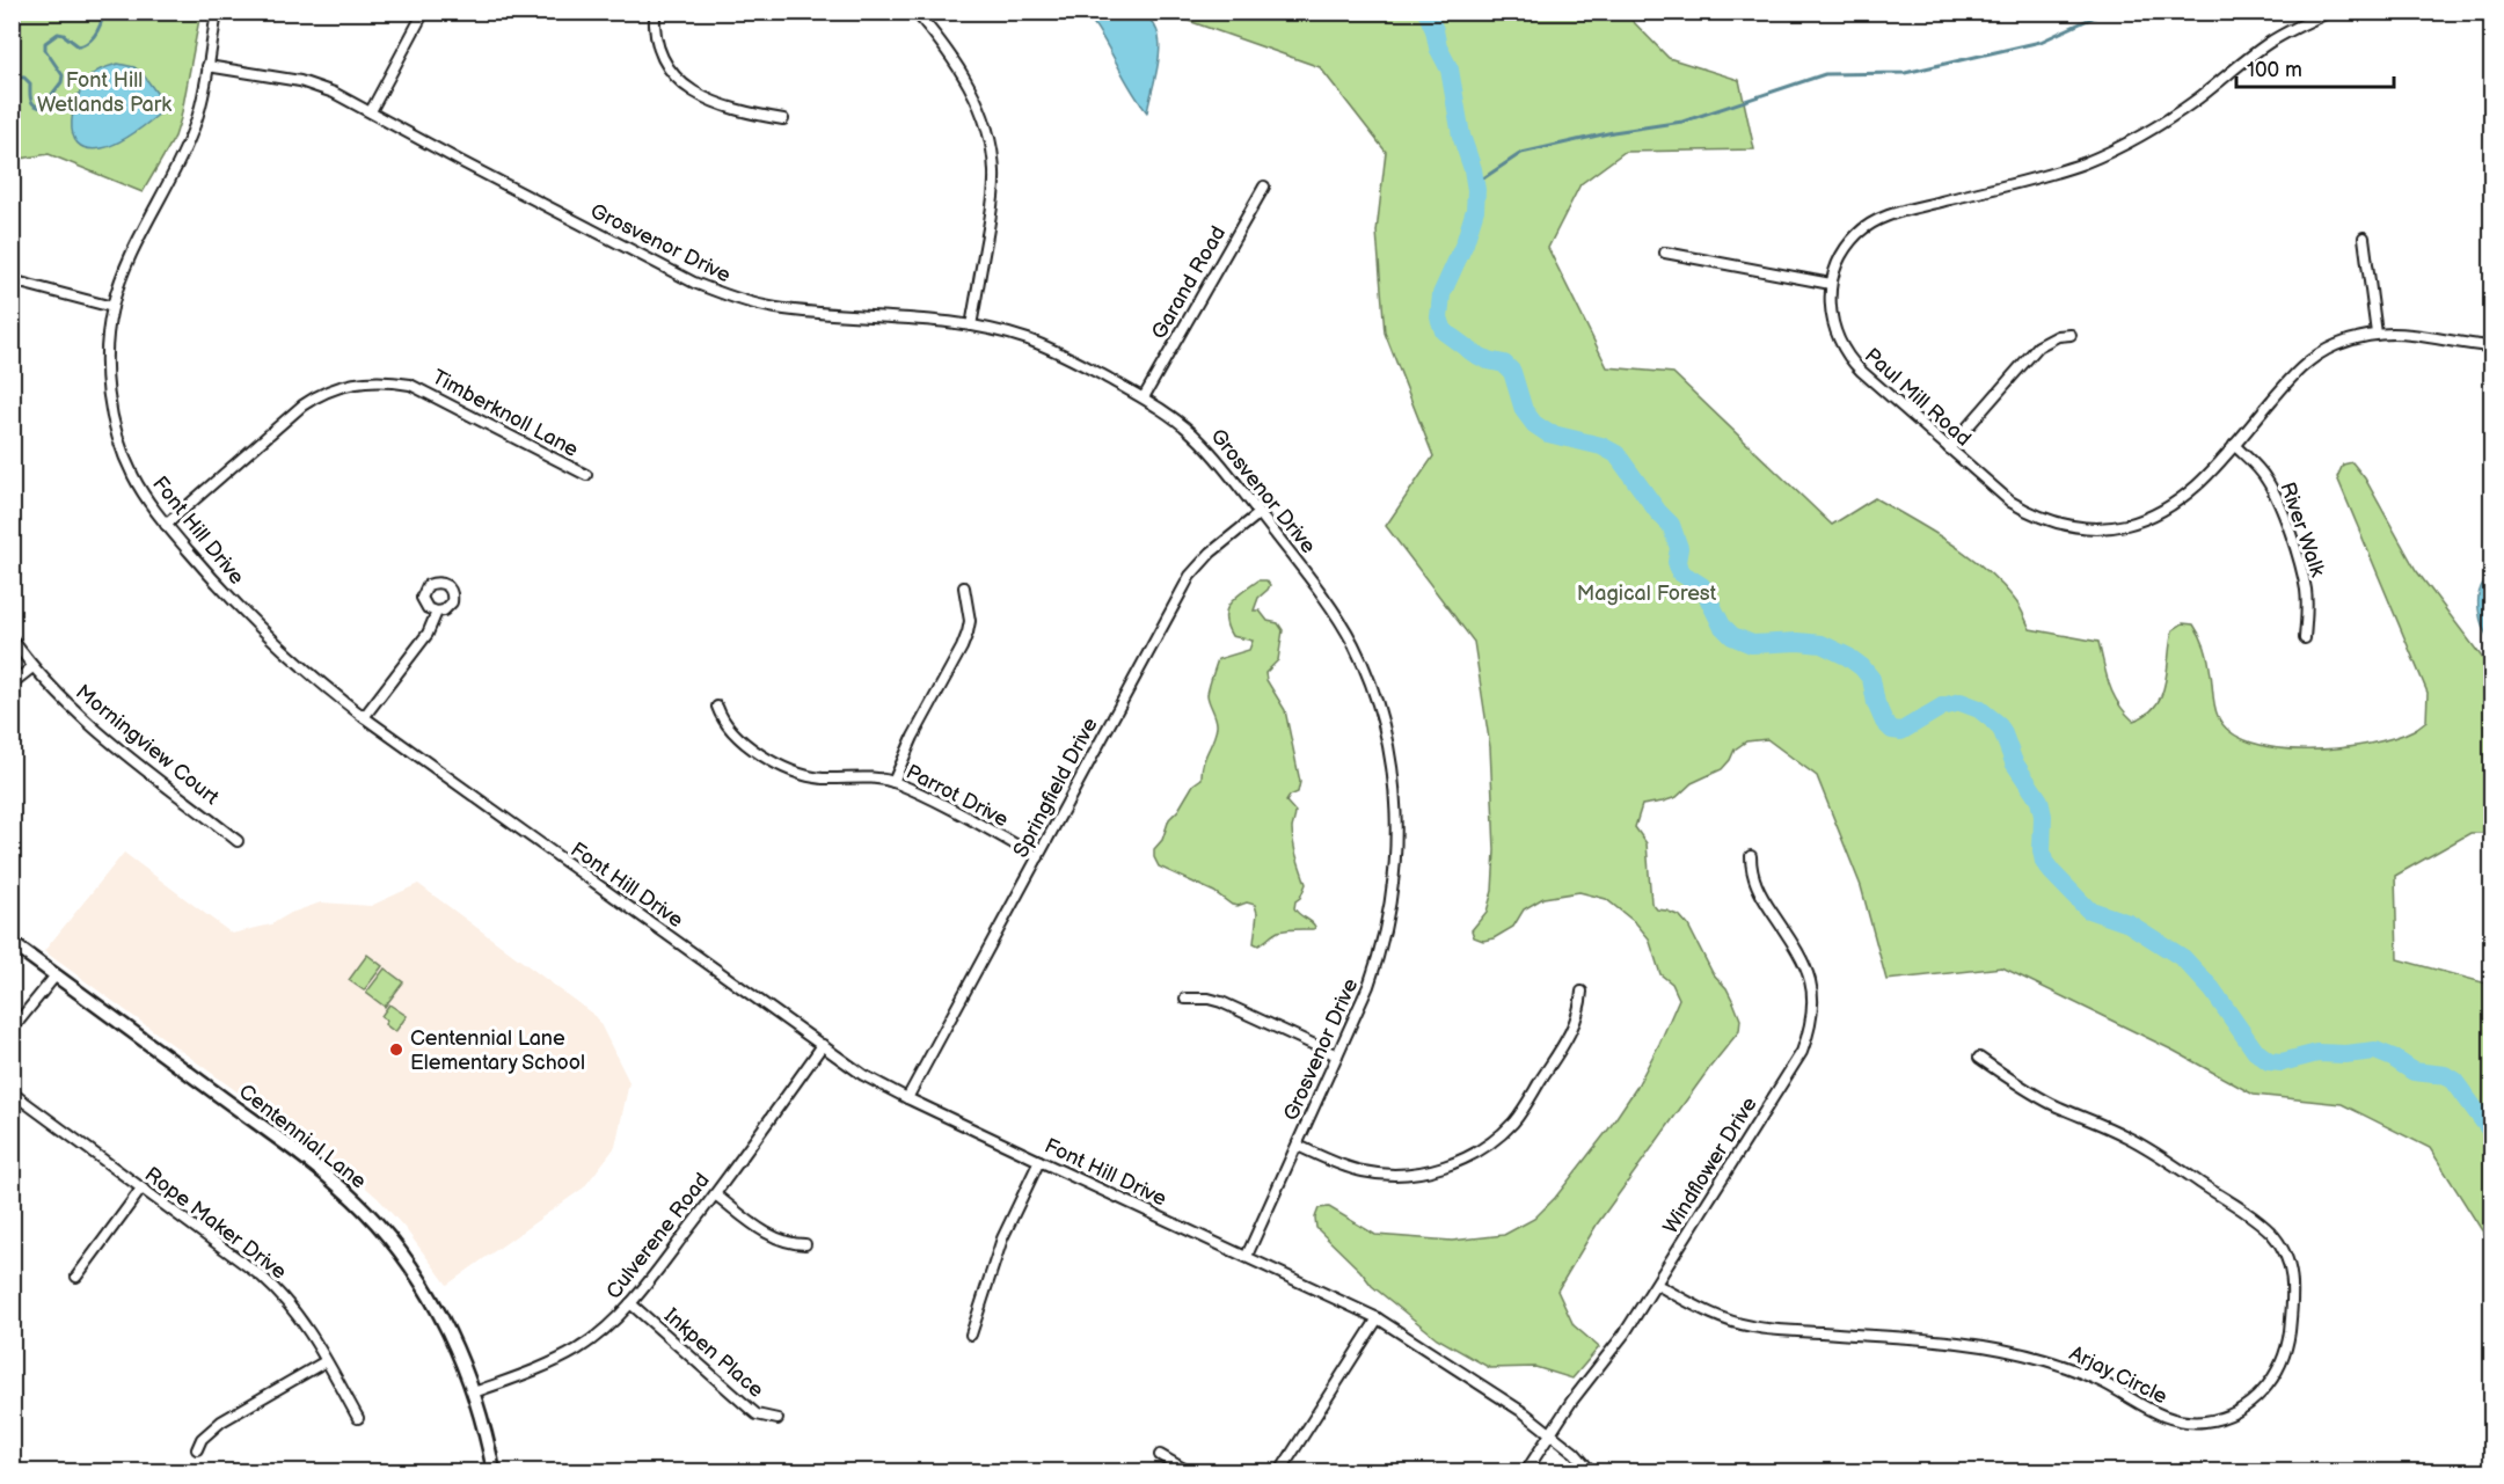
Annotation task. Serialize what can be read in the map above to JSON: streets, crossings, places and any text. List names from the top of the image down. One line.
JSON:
{"streets":{"street":["Grosvenor Drive","Garand Road","Paul Mill Road","Timberknoll Lane","River Walk","Font Hill Drive","Morningview Court","Springfield Drive","Parrot Drive","Centennial Lane","Windflower Drive","Rope Maker Drive","Culverene Road","Inkpen Place","Arjay Circle"]},"crossings":[["Grosvenor Drive","Garand Road"],["Grosvenor Drive","Font Hill Drive"],["Grosvenor Drive","Springfield Drive"],["Paul Mill Road","River Walk"],["Timberknoll Lane","Font Hill Drive"],["Font Hill Drive","Springfield Drive"],["Font Hill Drive","Windflower Drive"],["Font Hill Drive","Culverene Road"],["Springfield Drive","Parrot Drive"],["Centennial Lane","Culverene Road"],["Windflower Drive","Arjay Circle"],["Culverene Road","Inkpen Place"]],"parks":["Font Hill Wetlands Park","Magical Forest"],"places":["Centennial Lane Elementary School"],"scale_bar":"100 m"}
